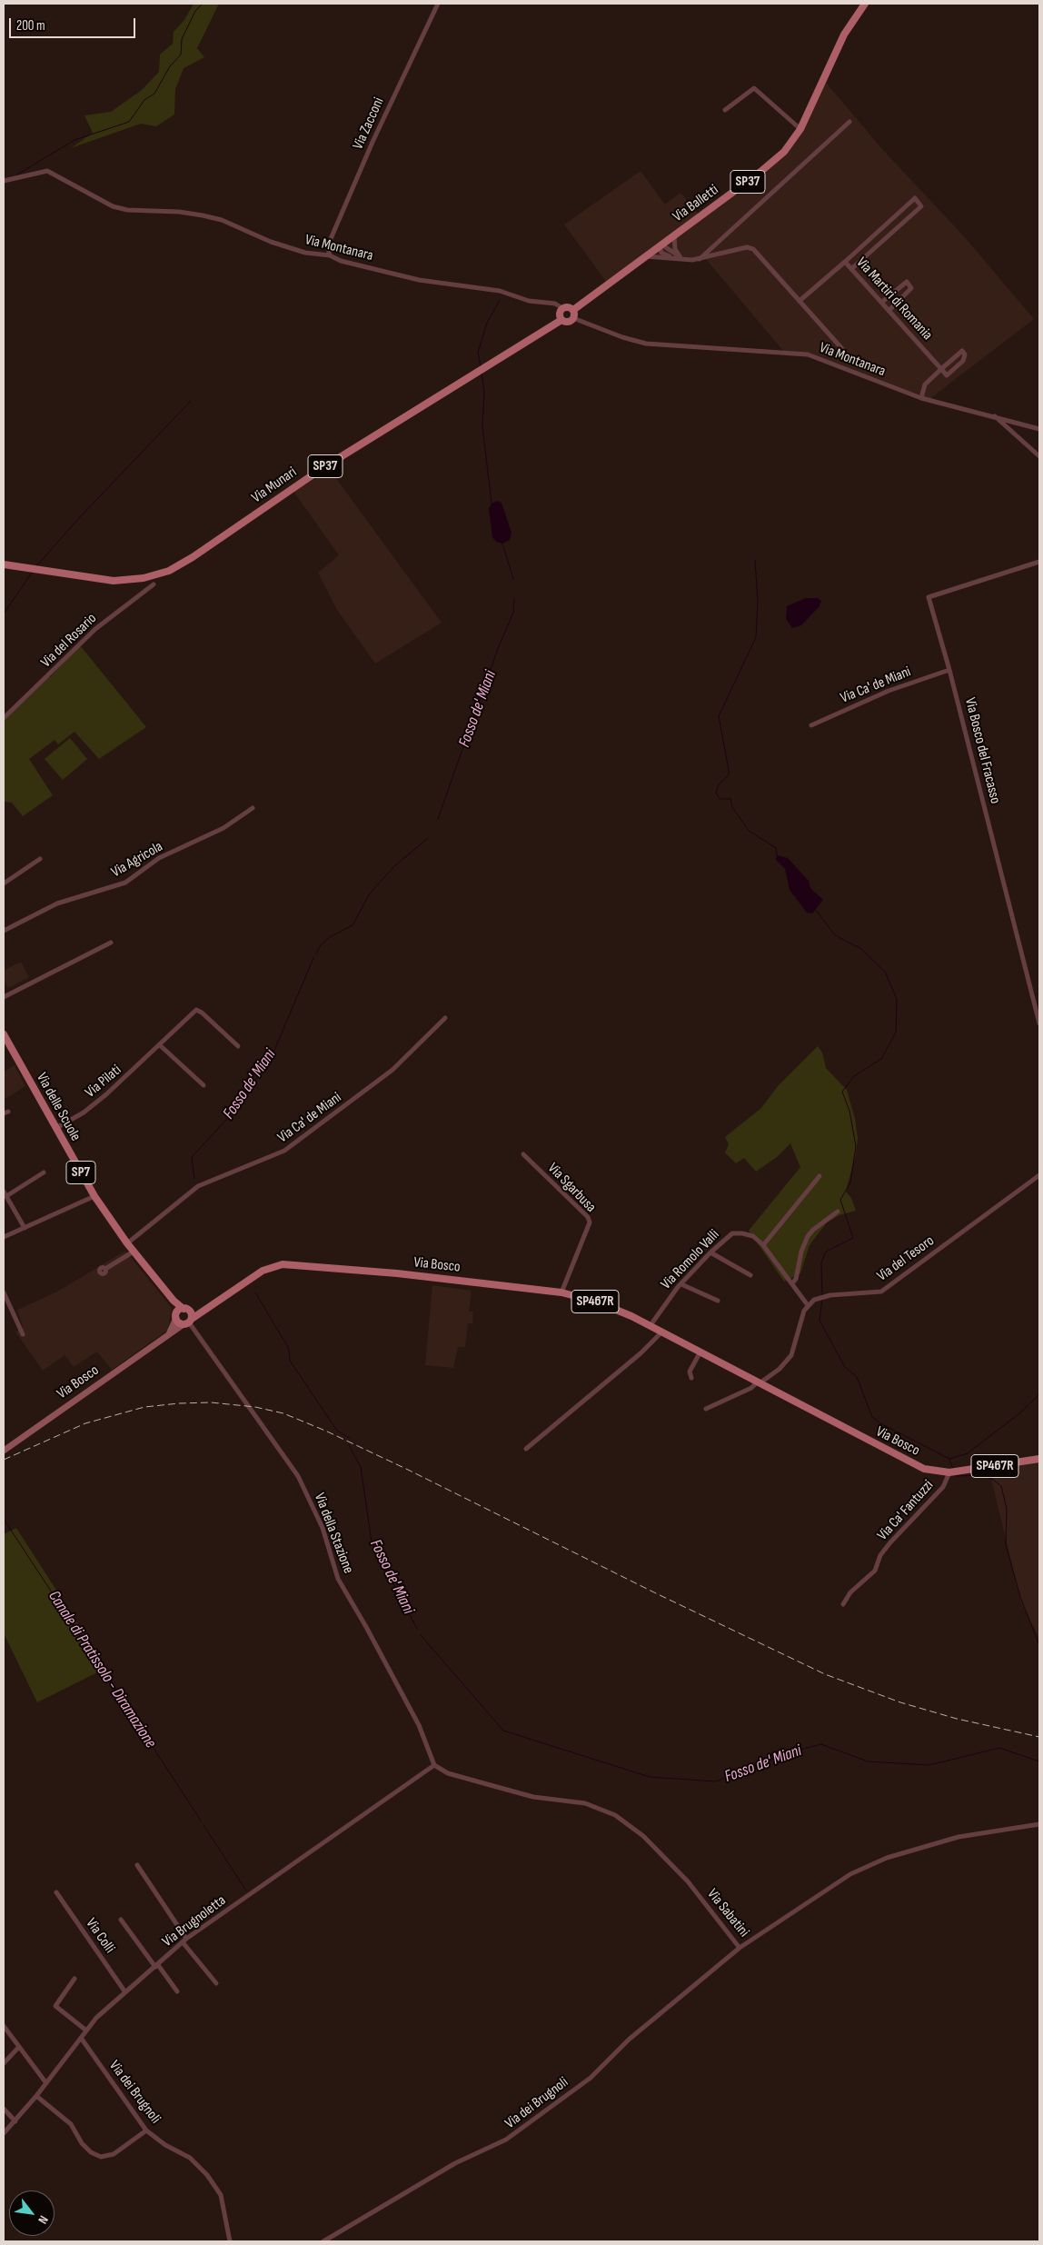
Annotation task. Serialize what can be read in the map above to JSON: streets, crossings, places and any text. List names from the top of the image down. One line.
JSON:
{"streets":{"main road":["SP37","Via Balletti","Via Munari","Via delle Scuole","SP7","Via Bosco","SP467R"],"street":["Via Zacconi","Via Montanara","Via Martiri di Romania","Via del Rosario","Via Ca' de Miani","Via Bosco del Fracasso","Via Agricola","Via Pilati","Via Sgarbusa","Via del Tesoro","Via Romolo Valli","Via Ca' Fantuzzi","Via della Stazione","Via Sabatini","Via Brugnoletta","Via Colli","Via dei Brugnoli"]},"crossings":[["Via Zacconi","Via Montanara"],["Via Balletti","Via Montanara"],["Via Balletti","Via Munari"],["Via Montanara","Via Munari"],["Via Ca' de Miani","Via Bosco del Fracasso"],["Via Ca' de Miani","Via delle Scuole"],["Via Pilati","Via delle Scuole"],["Via delle Scuole","Via Bosco"],["Via delle Scuole","Via della Stazione"],["Via Sgarbusa","Via Bosco"],["Via del Tesoro","Via Romolo Valli"],["Via Romolo Valli","Via Bosco"],["Via Bosco","Via Ca' Fantuzzi"],["Via Bosco","Via della Stazione"],["Via della Stazione","Via Sabatini"],["Via della Stazione","Via Brugnoletta"],["Via Sabatini","Via Brugnoletta"],["Via Sabatini","Via dei Brugnoli"],["Via Brugnoletta","Via Colli"],["Via Brugnoletta","Via dei Brugnoli"]],"water":["Fosso de' Miani","Canale di Pratissolo - Diramazione"],"scale_bar":"200 m","north":"bottom right"}
